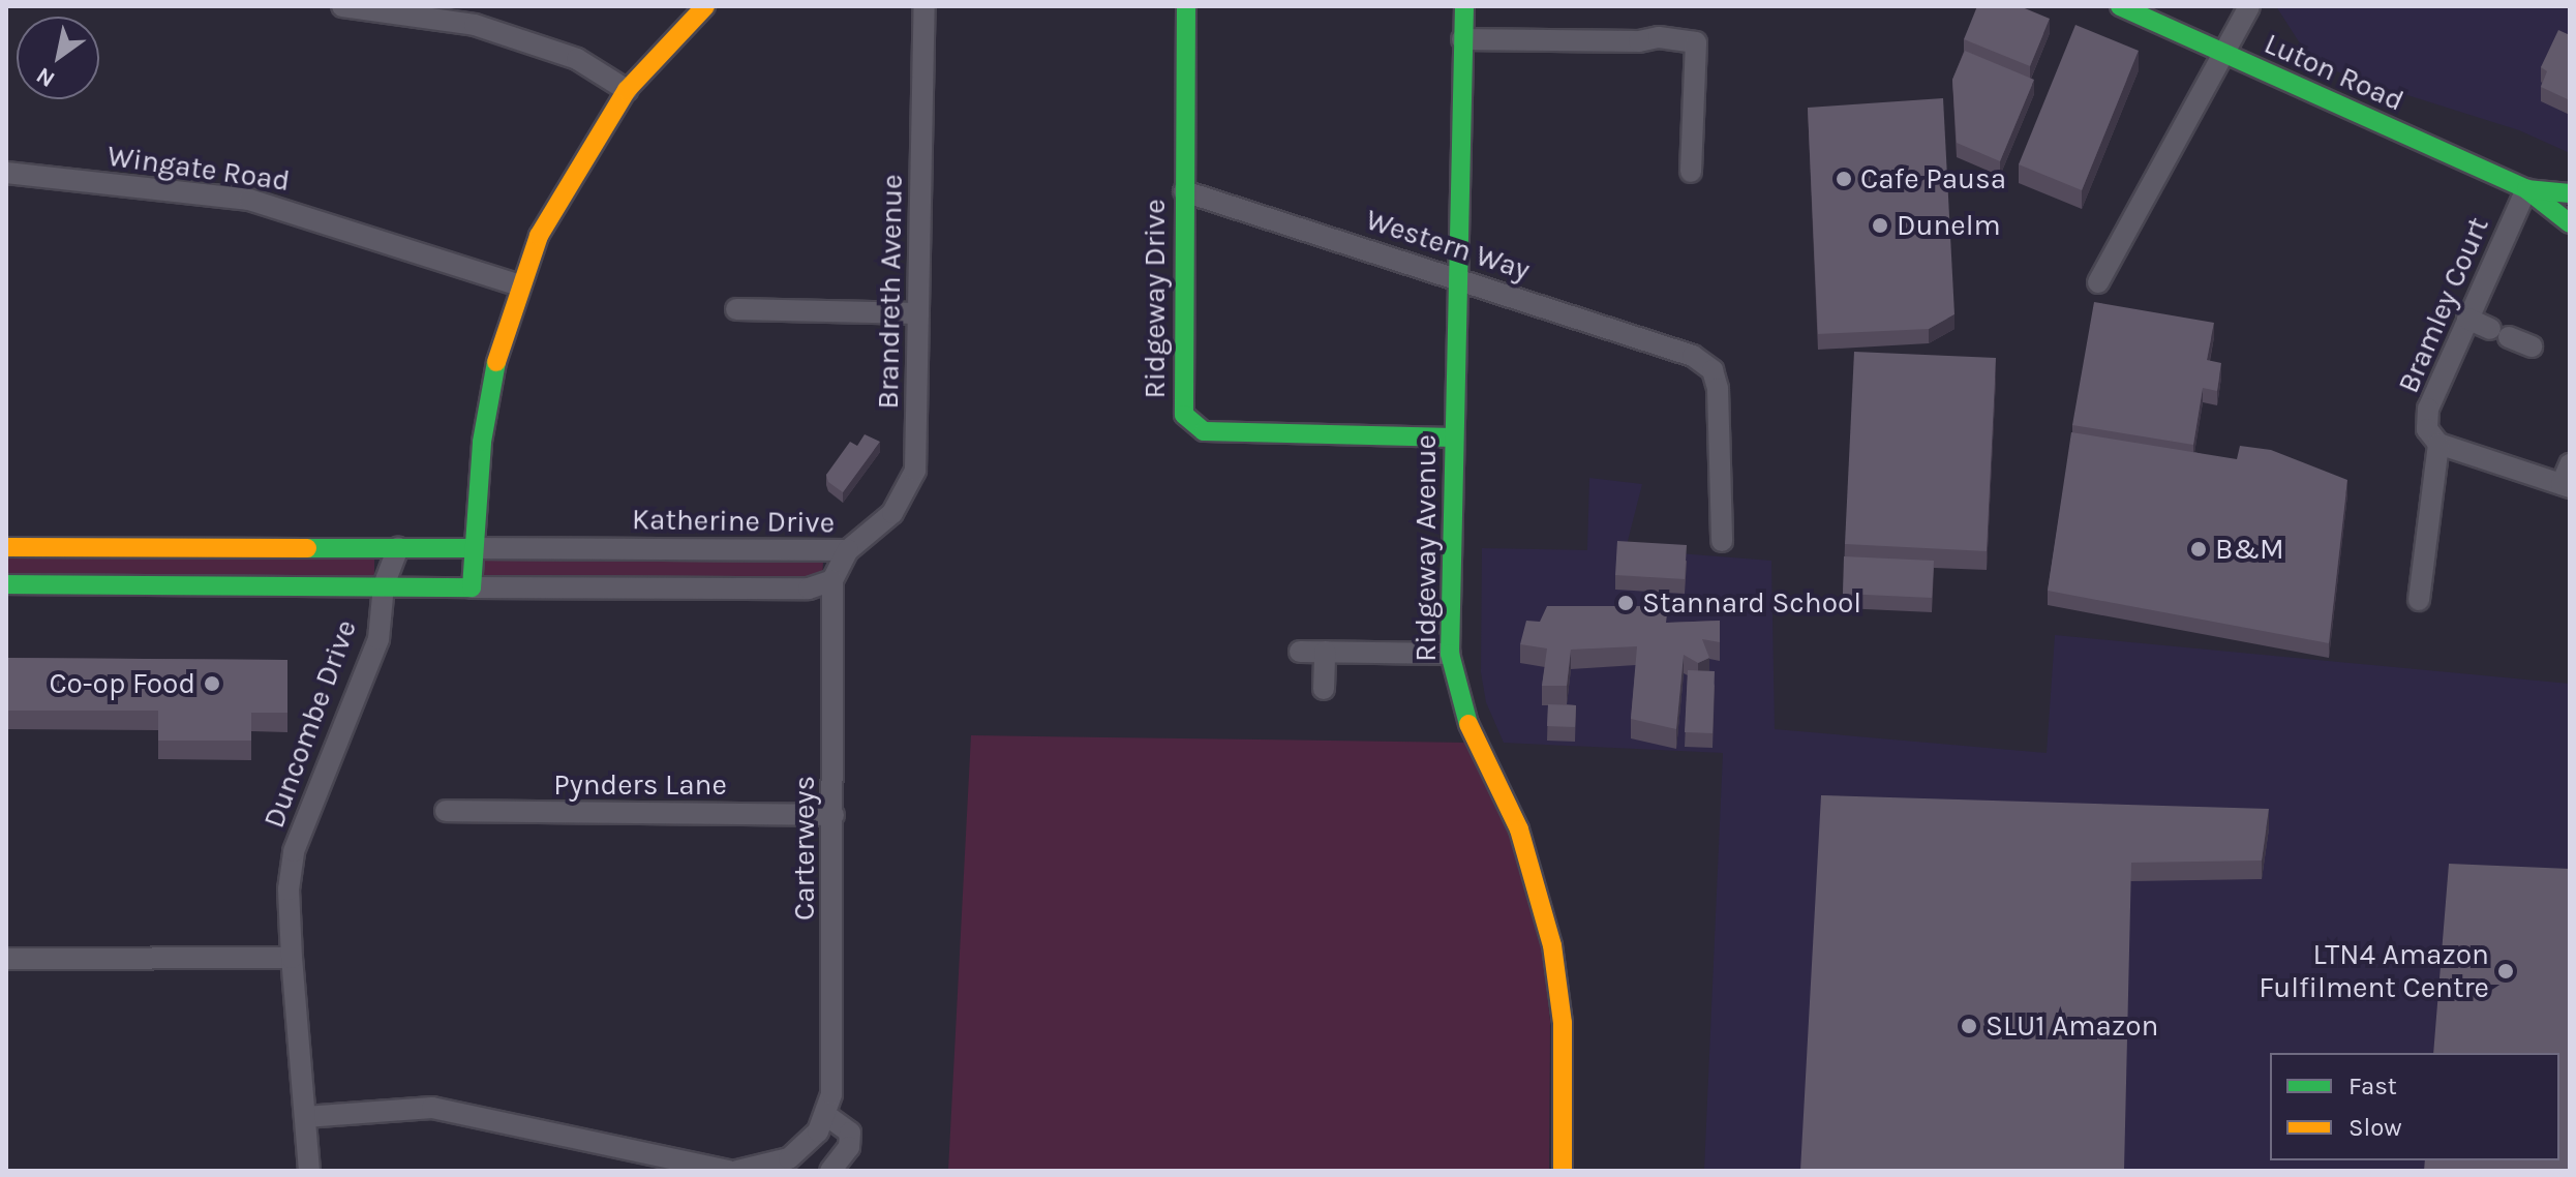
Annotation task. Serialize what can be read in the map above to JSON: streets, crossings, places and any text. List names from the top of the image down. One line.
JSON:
{"streets":{"street":["Luton Road","Wingate Road","Western Way","Brandreth Avenue","Ridgeway Drive","Bramley Court","Katherine Drive","Ridgeway Avenue","Duncombe Drive","Pynders Lane","Carterweys"]},"crossings":[["Luton Road","Bramley Court"],["Western Way","Ridgeway Drive"],["Western Way","Ridgeway Avenue"],["Brandreth Avenue","Katherine Drive"],["Ridgeway Drive","Ridgeway Avenue"],["Katherine Drive","Duncombe Drive"],["Katherine Drive","Carterweys"],["Pynders Lane","Carterweys"]],"places":["Cafe Pausa","Dunelm","B&M","Stannard School","Co-op Food","LTN4 Amazon Fulfilment Centre","SLU1 Amazon"],"legend":["Fast","Slow"],"north":"bottom left"}
